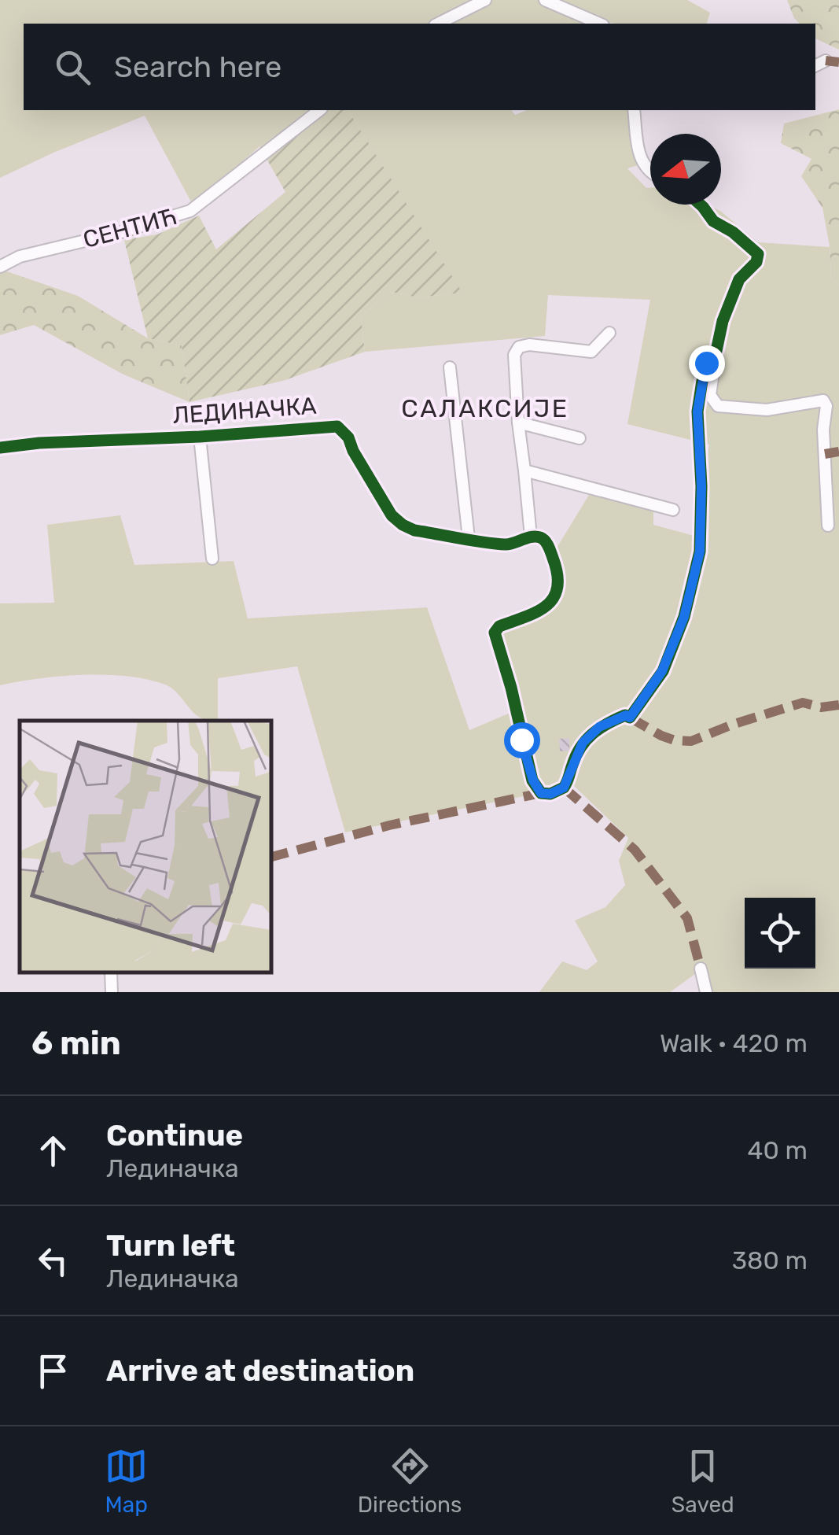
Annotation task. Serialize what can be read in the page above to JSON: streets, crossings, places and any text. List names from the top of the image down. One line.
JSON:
{"streets":{"street":["СЕНТИЋ","ЛЕДИНАЧКА"]},"districts":["САЛАКСИЈЕ"],"north":"left","page":{"search":"Search here","heading":["6 min","Walk · 420 m"],"list":[["Continue","Лединачка","40 m"],["Turn left","Лединачка","380 m"],"Arrive at destination"],"nav":["Map","Directions","Saved"]}}
